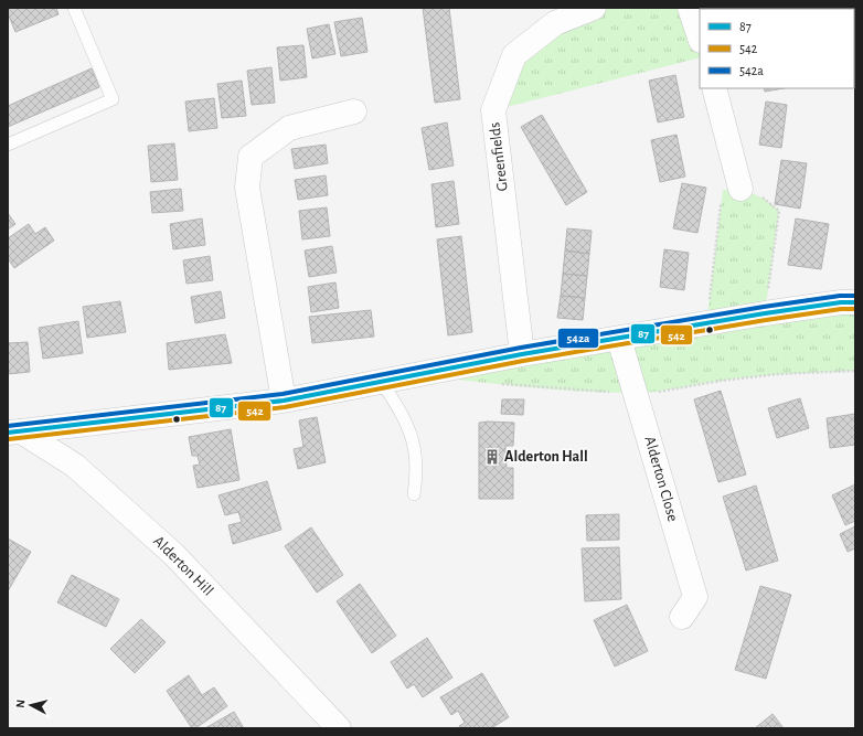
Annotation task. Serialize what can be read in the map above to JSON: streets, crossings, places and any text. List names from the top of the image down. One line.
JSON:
{"streets":{"street":["Greenfields","Alderton Close","Alderton Hill"]},"places":{"building":["Alderton Hall"]},"lines":["transit line 542a","transit line 87","transit line 542"],"legend":["87","542","542a"],"north":"left"}
